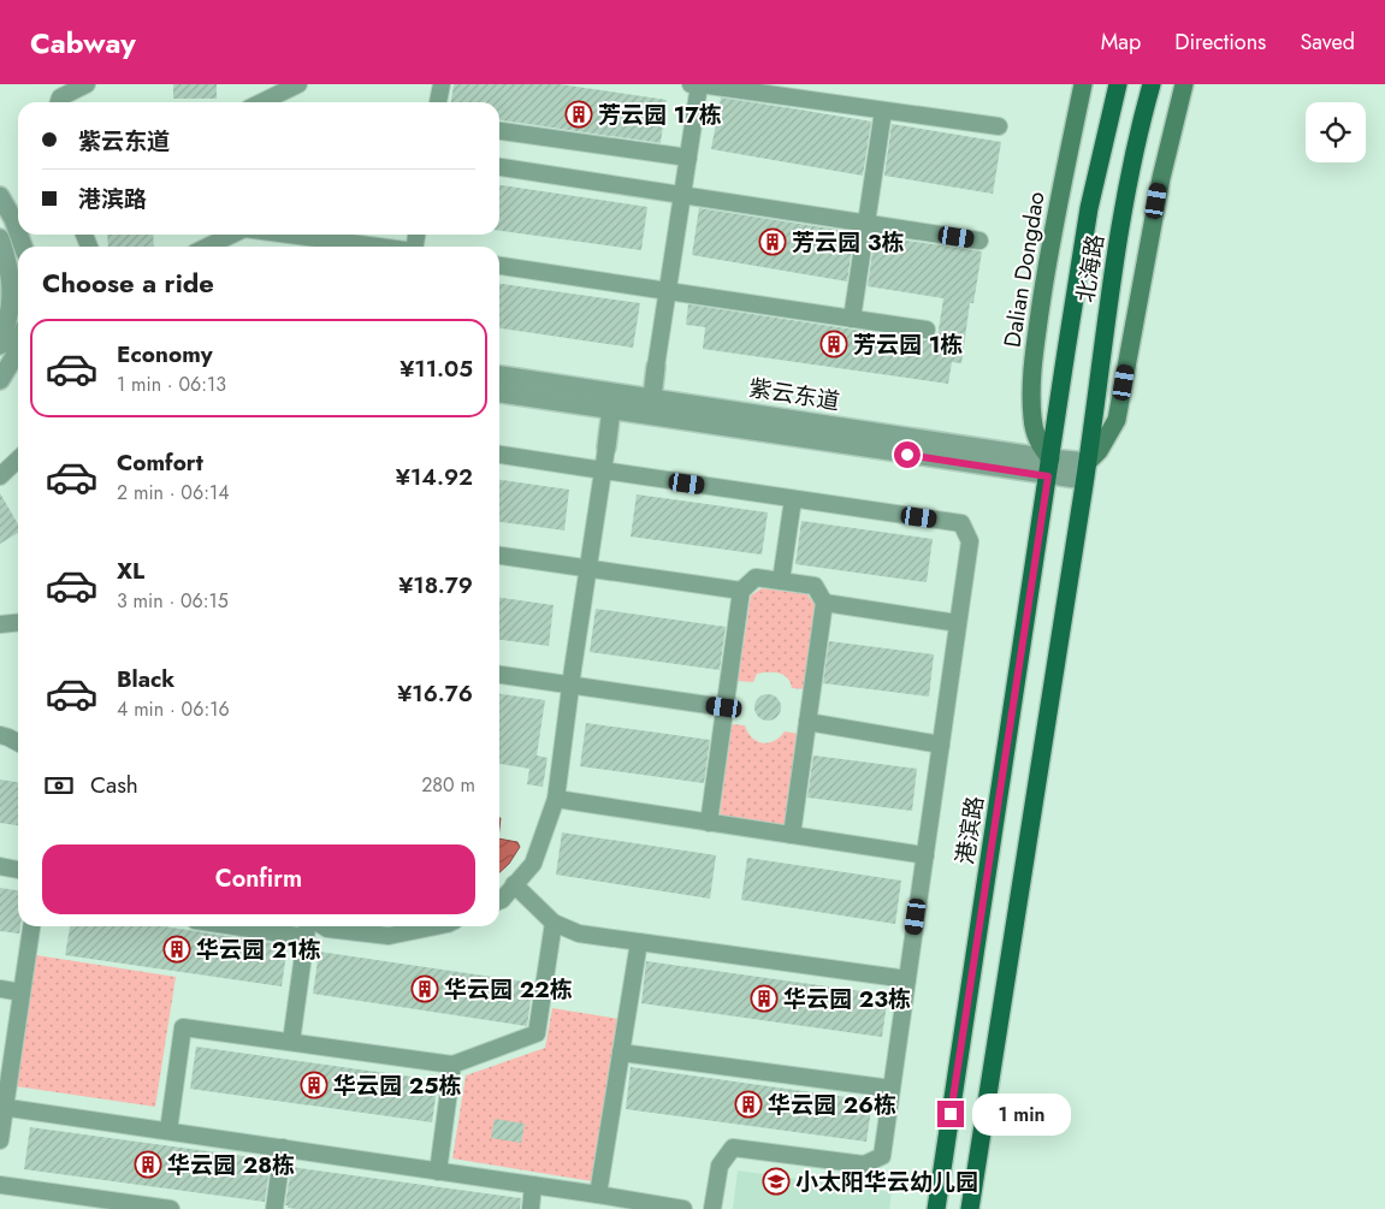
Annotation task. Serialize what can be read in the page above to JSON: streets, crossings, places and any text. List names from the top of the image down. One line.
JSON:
{"streets":{"main road":["北海路","Dalian Dongdao","港滨路"],"street":["紫云东道"]},"crossings":[["北海路","Dalian Dongdao"],["北海路","紫云东道"],["北海路","港滨路"],["Dalian Dongdao","紫云东道"],["Dalian Dongdao","港滨路"],["紫云东道","港滨路"]],"places":{"building":["芳云园 17栋","芳云园 3栋","芳云园 1栋","华云园 21栋","华云园 22栋","华云园 23栋","华云园 25栋","华云园 26栋","华云园 28栋"],"school or university":["小太阳华云幼儿园"]},"page":{"header":"Cabway","nav":["Map","Directions","Saved"],"banner":["紫云东道","港滨路"],"heading":"Choose a ride","list":[{"name":"Economy","note":"1 min · 06:13","value":"¥11.05"},{"name":"Comfort","note":"2 min · 06:14","value":"¥14.92"},{"name":"XL","note":"3 min · 06:15","value":"¥18.79"},{"name":"Black","note":"4 min · 06:16","value":"¥16.76"}],"pay":["Cash","280 m"],"buttons":"Confirm","bubble":"1 min"}}
